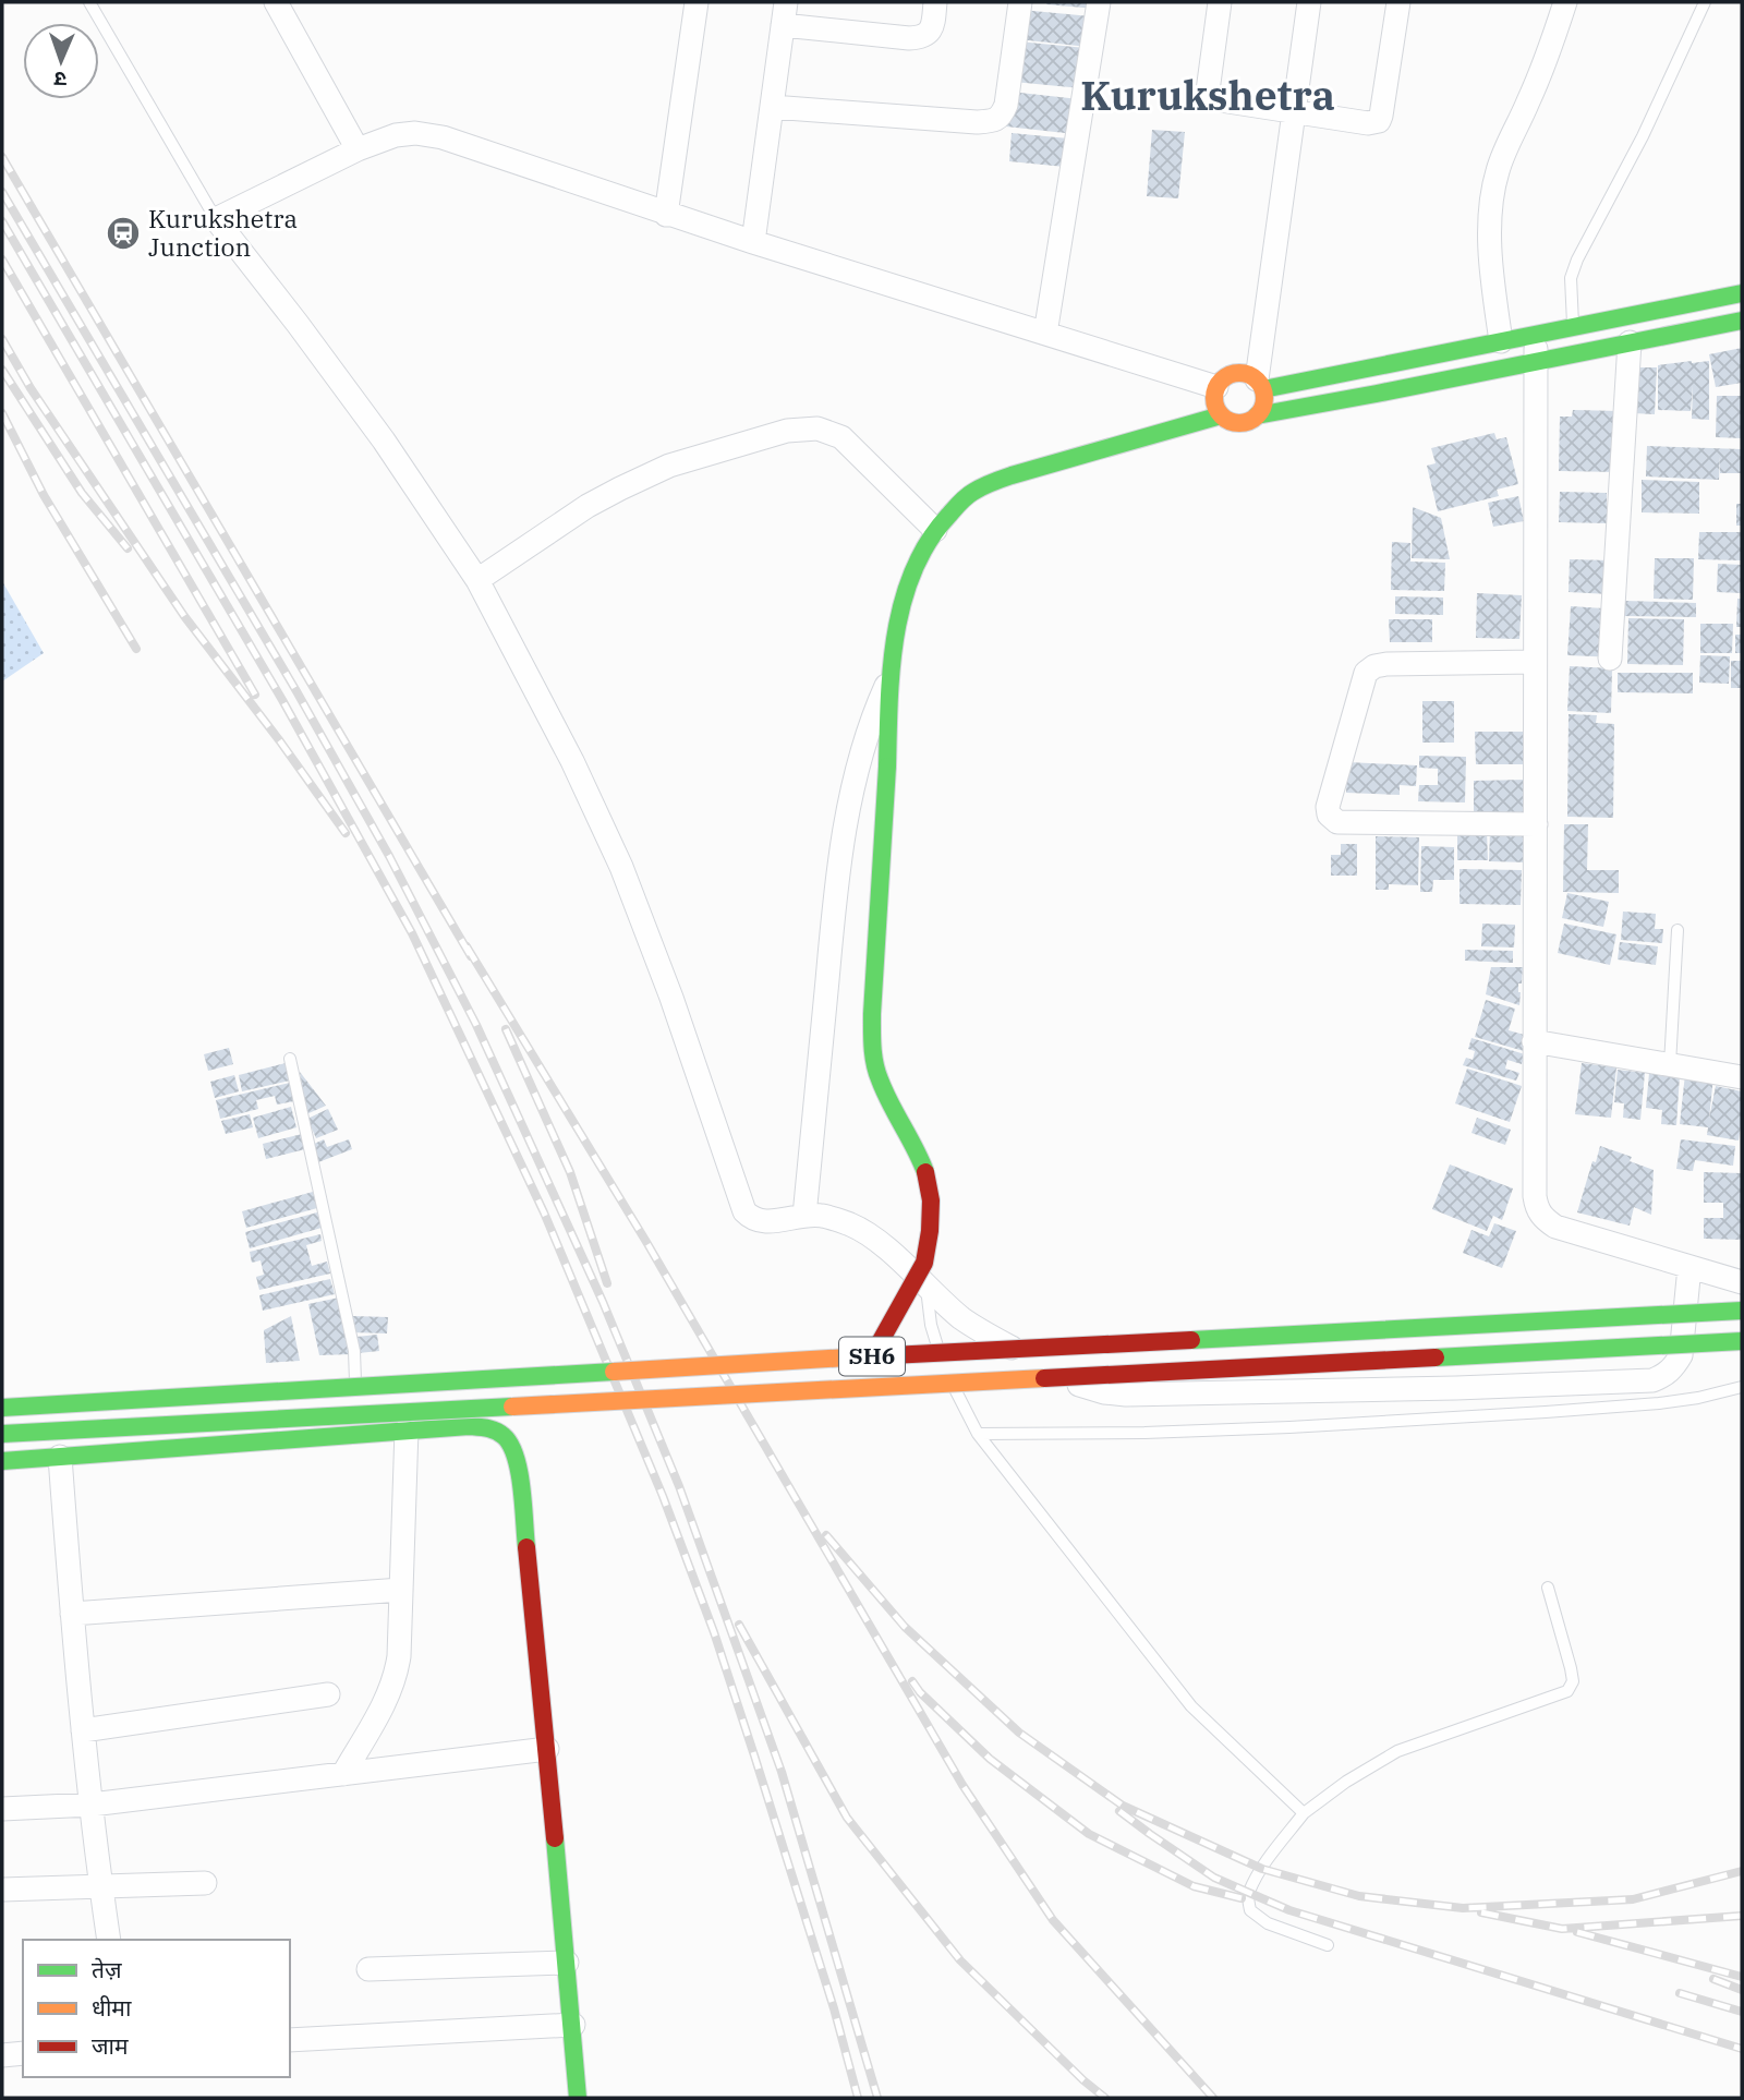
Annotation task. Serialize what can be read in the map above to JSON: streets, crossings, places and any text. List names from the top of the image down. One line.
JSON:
{"streets":{"main road":["SH6"]},"districts":["Kurukshetra"],"places":{"station":["Kurukshetra Junction"]},"legend":["तेज़","धीमा","जाम"],"north":"bottom"}
